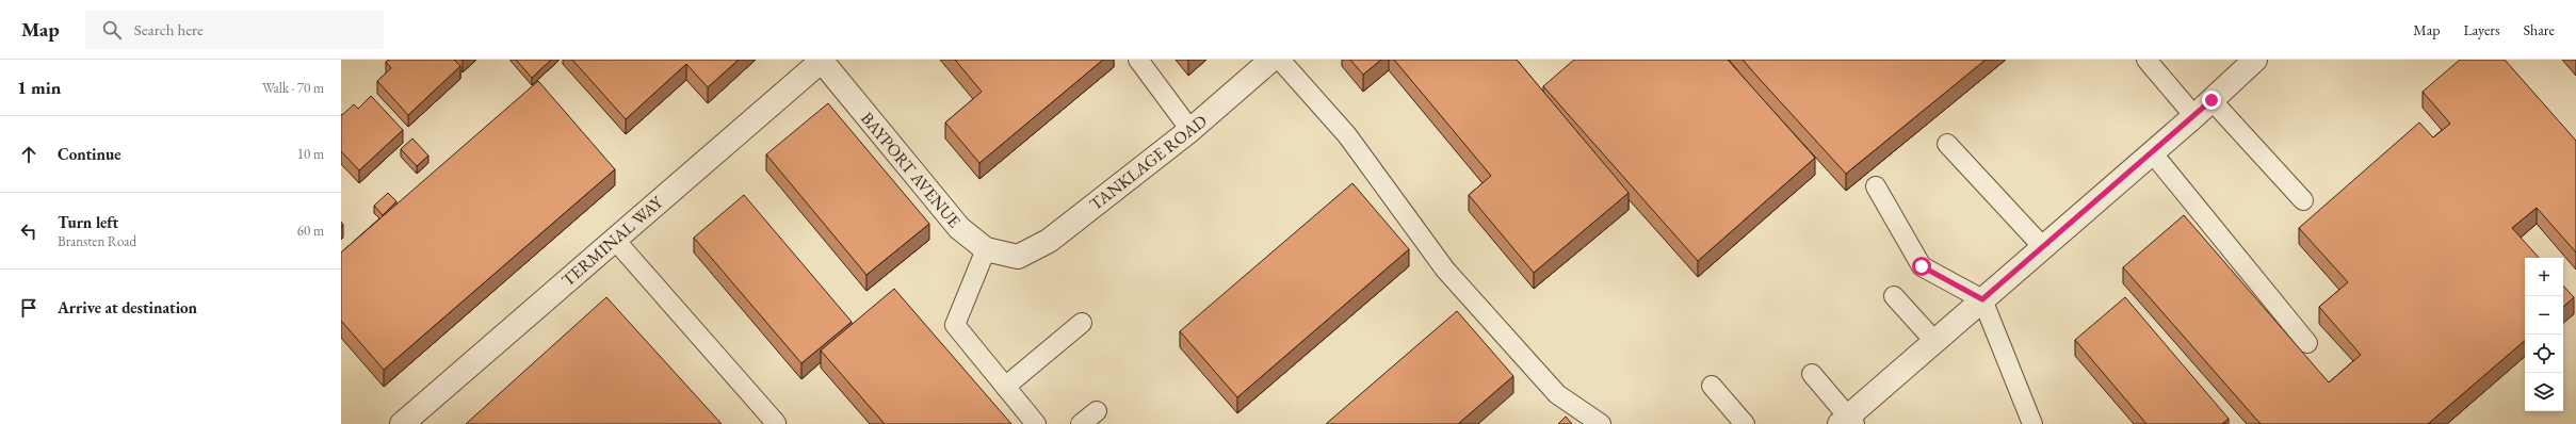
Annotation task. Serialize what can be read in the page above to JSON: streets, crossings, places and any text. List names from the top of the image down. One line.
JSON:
{"streets":{"street":["TANKLAGE ROAD","BAYPORT AVENUE","TERMINAL WAY"]},"crossings":[["TANKLAGE ROAD","BAYPORT AVENUE"],["BAYPORT AVENUE","TERMINAL WAY"]],"page":{"header":"Map","search":"Search here","nav":["Map","Layers","Share"],"heading":["1 min","Walk · 70 m"],"list":[["Continue","10 m"],["Turn left","Bransten Road","60 m"],"Arrive at destination"],"map_buttons":["+","−"]}}
